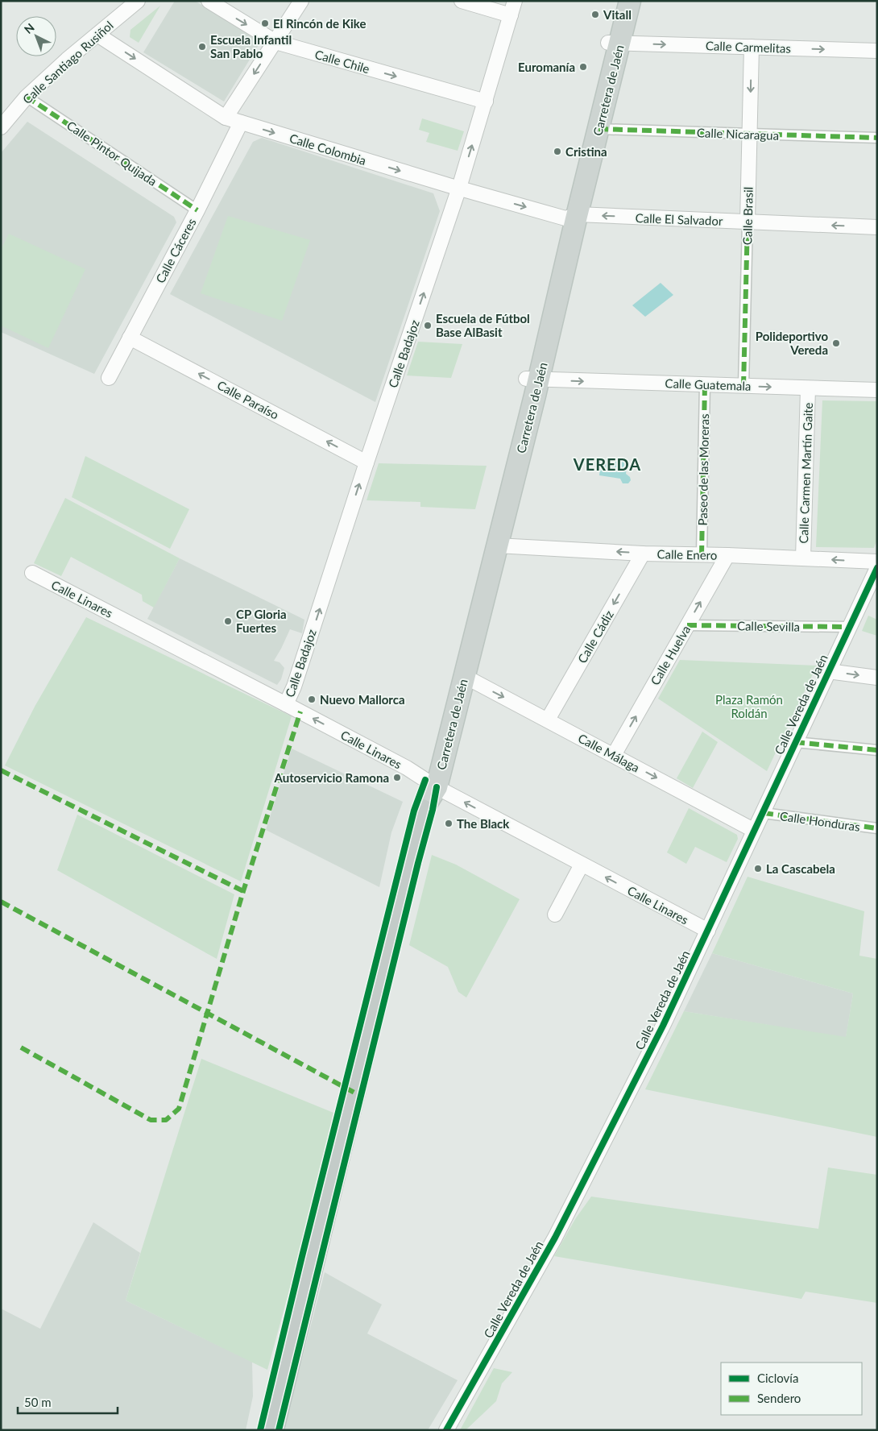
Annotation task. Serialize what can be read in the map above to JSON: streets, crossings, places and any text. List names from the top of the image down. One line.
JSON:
{"streets":{"highway":["Carretera de Jaén"],"street":["Calle Carmelitas","Calle Chile","Calle Santiago Rusiñol","Calle Nicaragua","Calle Colombia","Calle Pintor Quijada","Calle Brasil","Calle El Salvador","Calle Cáceres","Calle Badajoz","Calle Guatemala","Calle Paraíso","Paseo de las Moreras","Calle Carmen Martín Gaite","Calle Enero","Calle Linares","Calle Sevilla","Calle Cádiz","Calle Huelva","Calle Vereda de Jaén","Calle Málaga","Calle Honduras"]},"crossings":[["Calle Carmelitas","Carretera de Jaén"],["Calle Carmelitas","Calle Brasil"],["Calle Chile","Calle Badajoz"],["Calle Santiago Rusiñol","Calle Colombia"],["Calle Santiago Rusiñol","Calle Pintor Quijada"],["Carretera de Jaén","Calle Nicaragua"],["Carretera de Jaén","Calle Colombia"],["Carretera de Jaén","Calle El Salvador"],["Carretera de Jaén","Calle Guatemala"],["Carretera de Jaén","Calle Enero"],["Carretera de Jaén","Calle Linares"],["Carretera de Jaén","Calle Málaga"],["Calle Nicaragua","Calle Brasil"],["Calle Colombia","Calle El Salvador"],["Calle Colombia","Calle Cáceres"],["Calle Colombia","Calle Badajoz"],["Calle Pintor Quijada","Calle Cáceres"],["Calle Brasil","Calle El Salvador"],["Calle Brasil","Calle Guatemala"],["Calle Cáceres","Calle Paraíso"],["Calle Badajoz","Calle Paraíso"],["Calle Badajoz","Calle Linares"],["Calle Guatemala","Paseo de las Moreras"],["Calle Guatemala","Calle Carmen Martín Gaite"],["Paseo de las Moreras","Calle Enero"],["Calle Carmen Martín Gaite","Calle Enero"],["Calle Enero","Calle Cádiz"],["Calle Enero","Calle Huelva"],["Calle Linares","Calle Vereda de Jaén"],["Calle Sevilla","Calle Huelva"],["Calle Sevilla","Calle Vereda de Jaén"],["Calle Cádiz","Calle Málaga"],["Calle Huelva","Calle Málaga"],["Calle Vereda de Jaén","Calle Málaga"],["Calle Vereda de Jaén","Calle Honduras"]],"one_way":["Calle Carmelitas","Calle Chile","Calle Colombia","Calle El Salvador","Calle Badajoz","Calle Guatemala","Calle Paraíso","Calle Enero","Calle Linares","Calle Cádiz","Calle Huelva","Calle Málaga"],"districts":["VEREDA"],"parks":["Plaza Ramón Roldán"],"places":["Vitall","El Rincón de Kike","Escuela Infantil San Pablo","Euromanía","Cristina","Escuela de Fútbol Base AlBasit","Polideportivo Vereda","CP Gloria Fuertes","Nuevo Mallorca","Autoservicio Ramona","The Black","La Cascabela"],"legend":["Ciclovía","Sendero"],"scale_bar":"50 m","north":"top left"}
